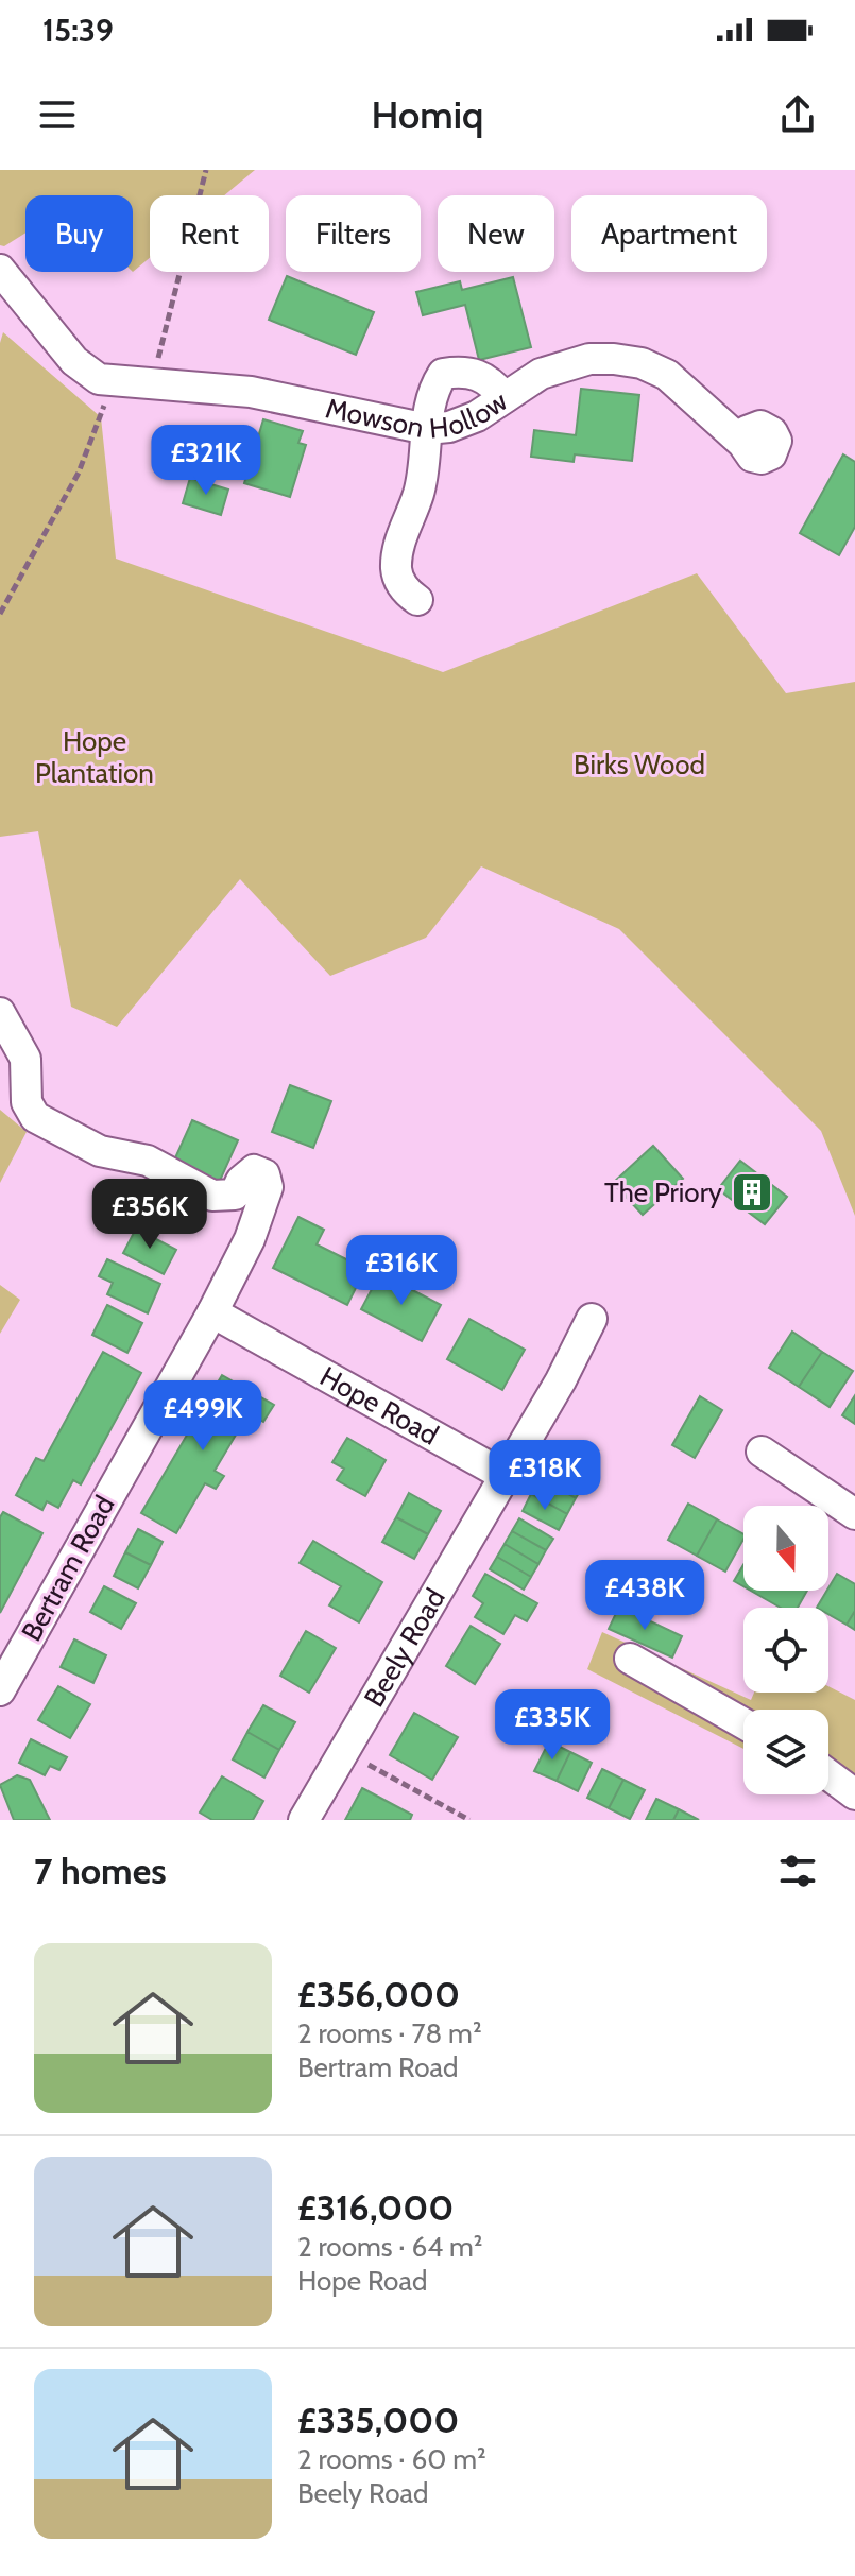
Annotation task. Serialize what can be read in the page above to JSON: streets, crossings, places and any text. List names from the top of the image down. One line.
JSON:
{"streets":{"street":["Mowson Hollow","Hope Road","Bertram Road","Beely Road"]},"crossings":[["Hope Road","Bertram Road"],["Hope Road","Beely Road"]],"parks":["Hope Plantation","Birks Wood"],"places":{"building":["The Priory"]},"north":"bottom","page":{"status":"15:39","header":"Homiq","chip":["Buy","Rent","Filters","New","Apartment"],"price":["£321K","£356K","£316K","£499K","£318K","£438K","£335K"],"heading":"7 homes","list":[{"name":"£356,000","note":"2 rooms · 78 m² · Bertram Road"},{"name":"£316,000","note":"2 rooms · 64 m² · Hope Road"},{"name":"£335,000","note":"2 rooms · 60 m² · Beely Road"}]}}
